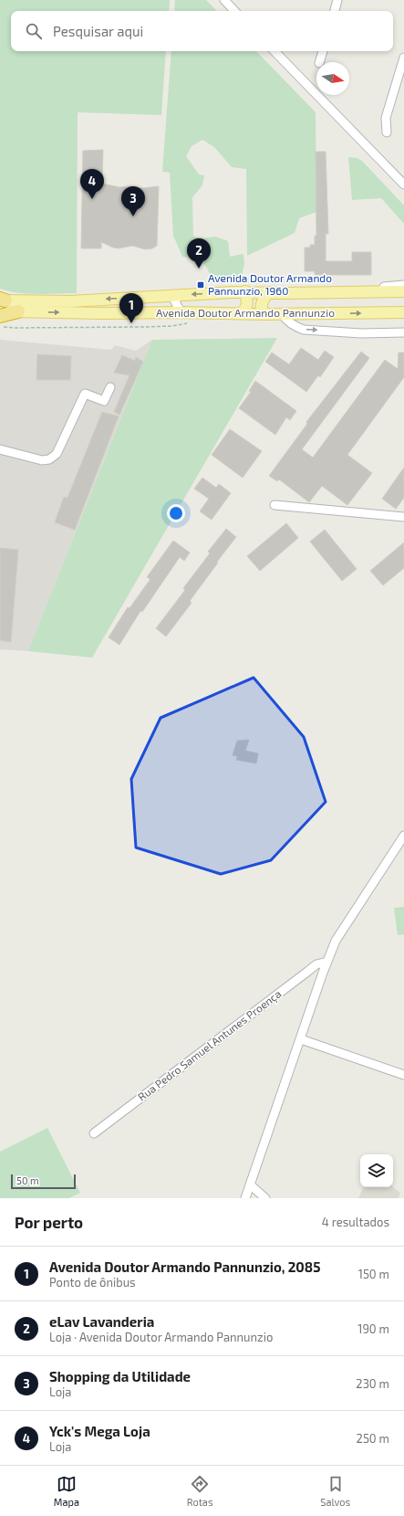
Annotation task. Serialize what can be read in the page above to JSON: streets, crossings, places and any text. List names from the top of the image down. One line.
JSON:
{"streets":{"main road":["Avenida Doutor Armando Pannunzio"],"street":["Rua Pedro Samuel Antunes Proença"]},"places":{"transit":["Avenida Doutor Armando Pannunzio, 1960"]},"scale_bar":"50 m","north":"right","page":{"search":"Pesquisar aqui","pins":["4","3","2","1"],"scale":"50 m","heading":["Por perto","4 resultados"],"list":[{"mark":"1","name":"Avenida Doutor Armando Pannunzio, 2085","note":"Ponto de ônibus","value":"150 m"},{"mark":"2","name":"eLav Lavanderia","note":"Loja · Avenida Doutor Armando Pannunzio","value":"190 m"},{"mark":"3","name":"Shopping da Utilidade","note":"Loja","value":"230 m"},{"mark":"4","name":"Yck's Mega Loja","note":"Loja","value":"250 m"}],"nav":["Mapa","Rotas","Salvos"]}}
